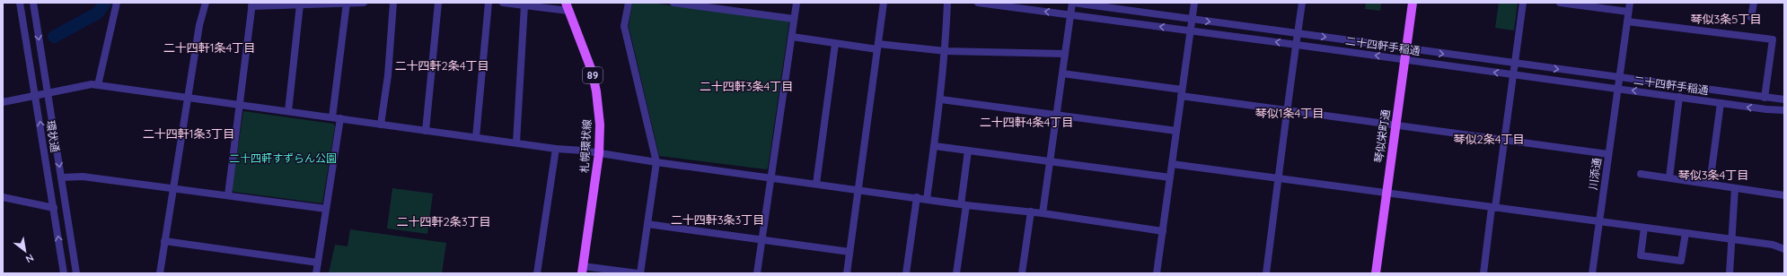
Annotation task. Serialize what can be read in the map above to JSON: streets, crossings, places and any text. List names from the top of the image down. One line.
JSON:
{"streets":{"main road":["89","琴似栄町通","札幌環状線"],"street":["二十四軒手稲通","環状通","川添通"]},"crossings":[["二十四軒手稲通","琴似栄町通"],["二十四軒手稲通","川添通"]],"districts":["琴似3条5丁目","二十四軒1条4丁目","二十四軒2条4丁目","二十四軒3条4丁目","琴似1条4丁目","二十四軒4条4丁目","二十四軒1条3丁目","琴似2条4丁目","琴似3条4丁目","二十四軒3条3丁目","二十四軒2条3丁目"],"parks":["二十四軒すずらん公園"],"north":"bottom right"}
